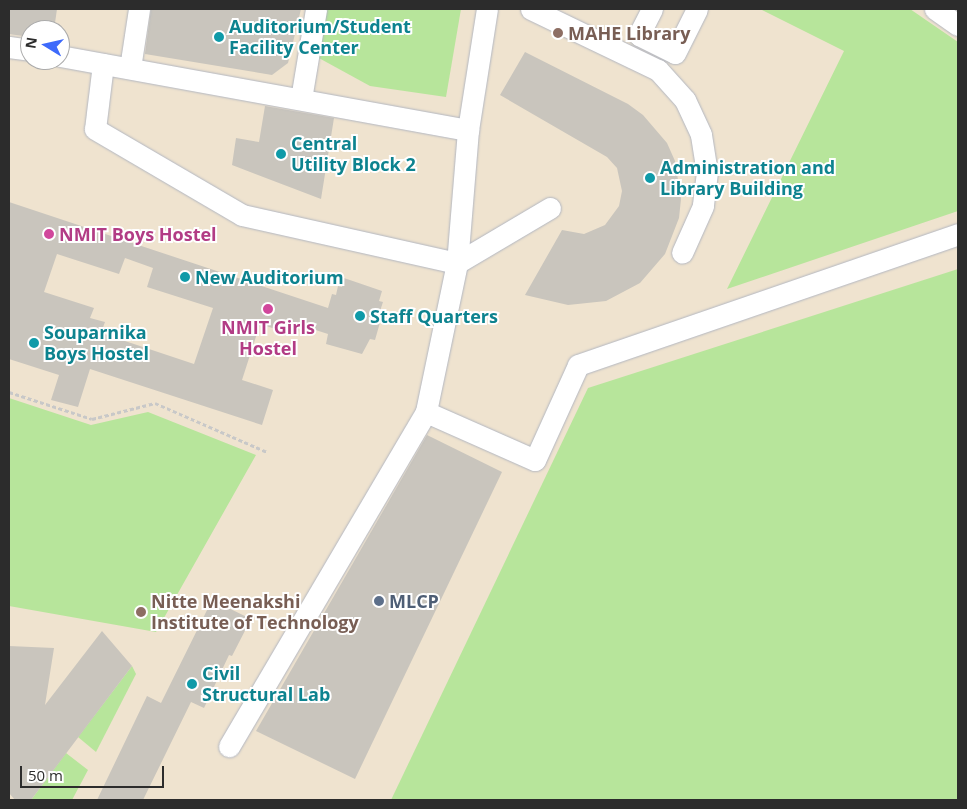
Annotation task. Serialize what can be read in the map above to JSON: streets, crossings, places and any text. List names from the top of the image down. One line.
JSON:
{"places":["MAHE Library","Auditorium/Student Facility Center","Central Utility Block 2","Administration and Library Building","NMIT Boys Hostel","New Auditorium","NMIT Girls Hostel","Staff Quarters","Souparnika Boys Hostel","MLCP","Nitte Meenakshi Institute of Technology","Civil Structural Lab"],"scale_bar":"50 m","north":"left"}
